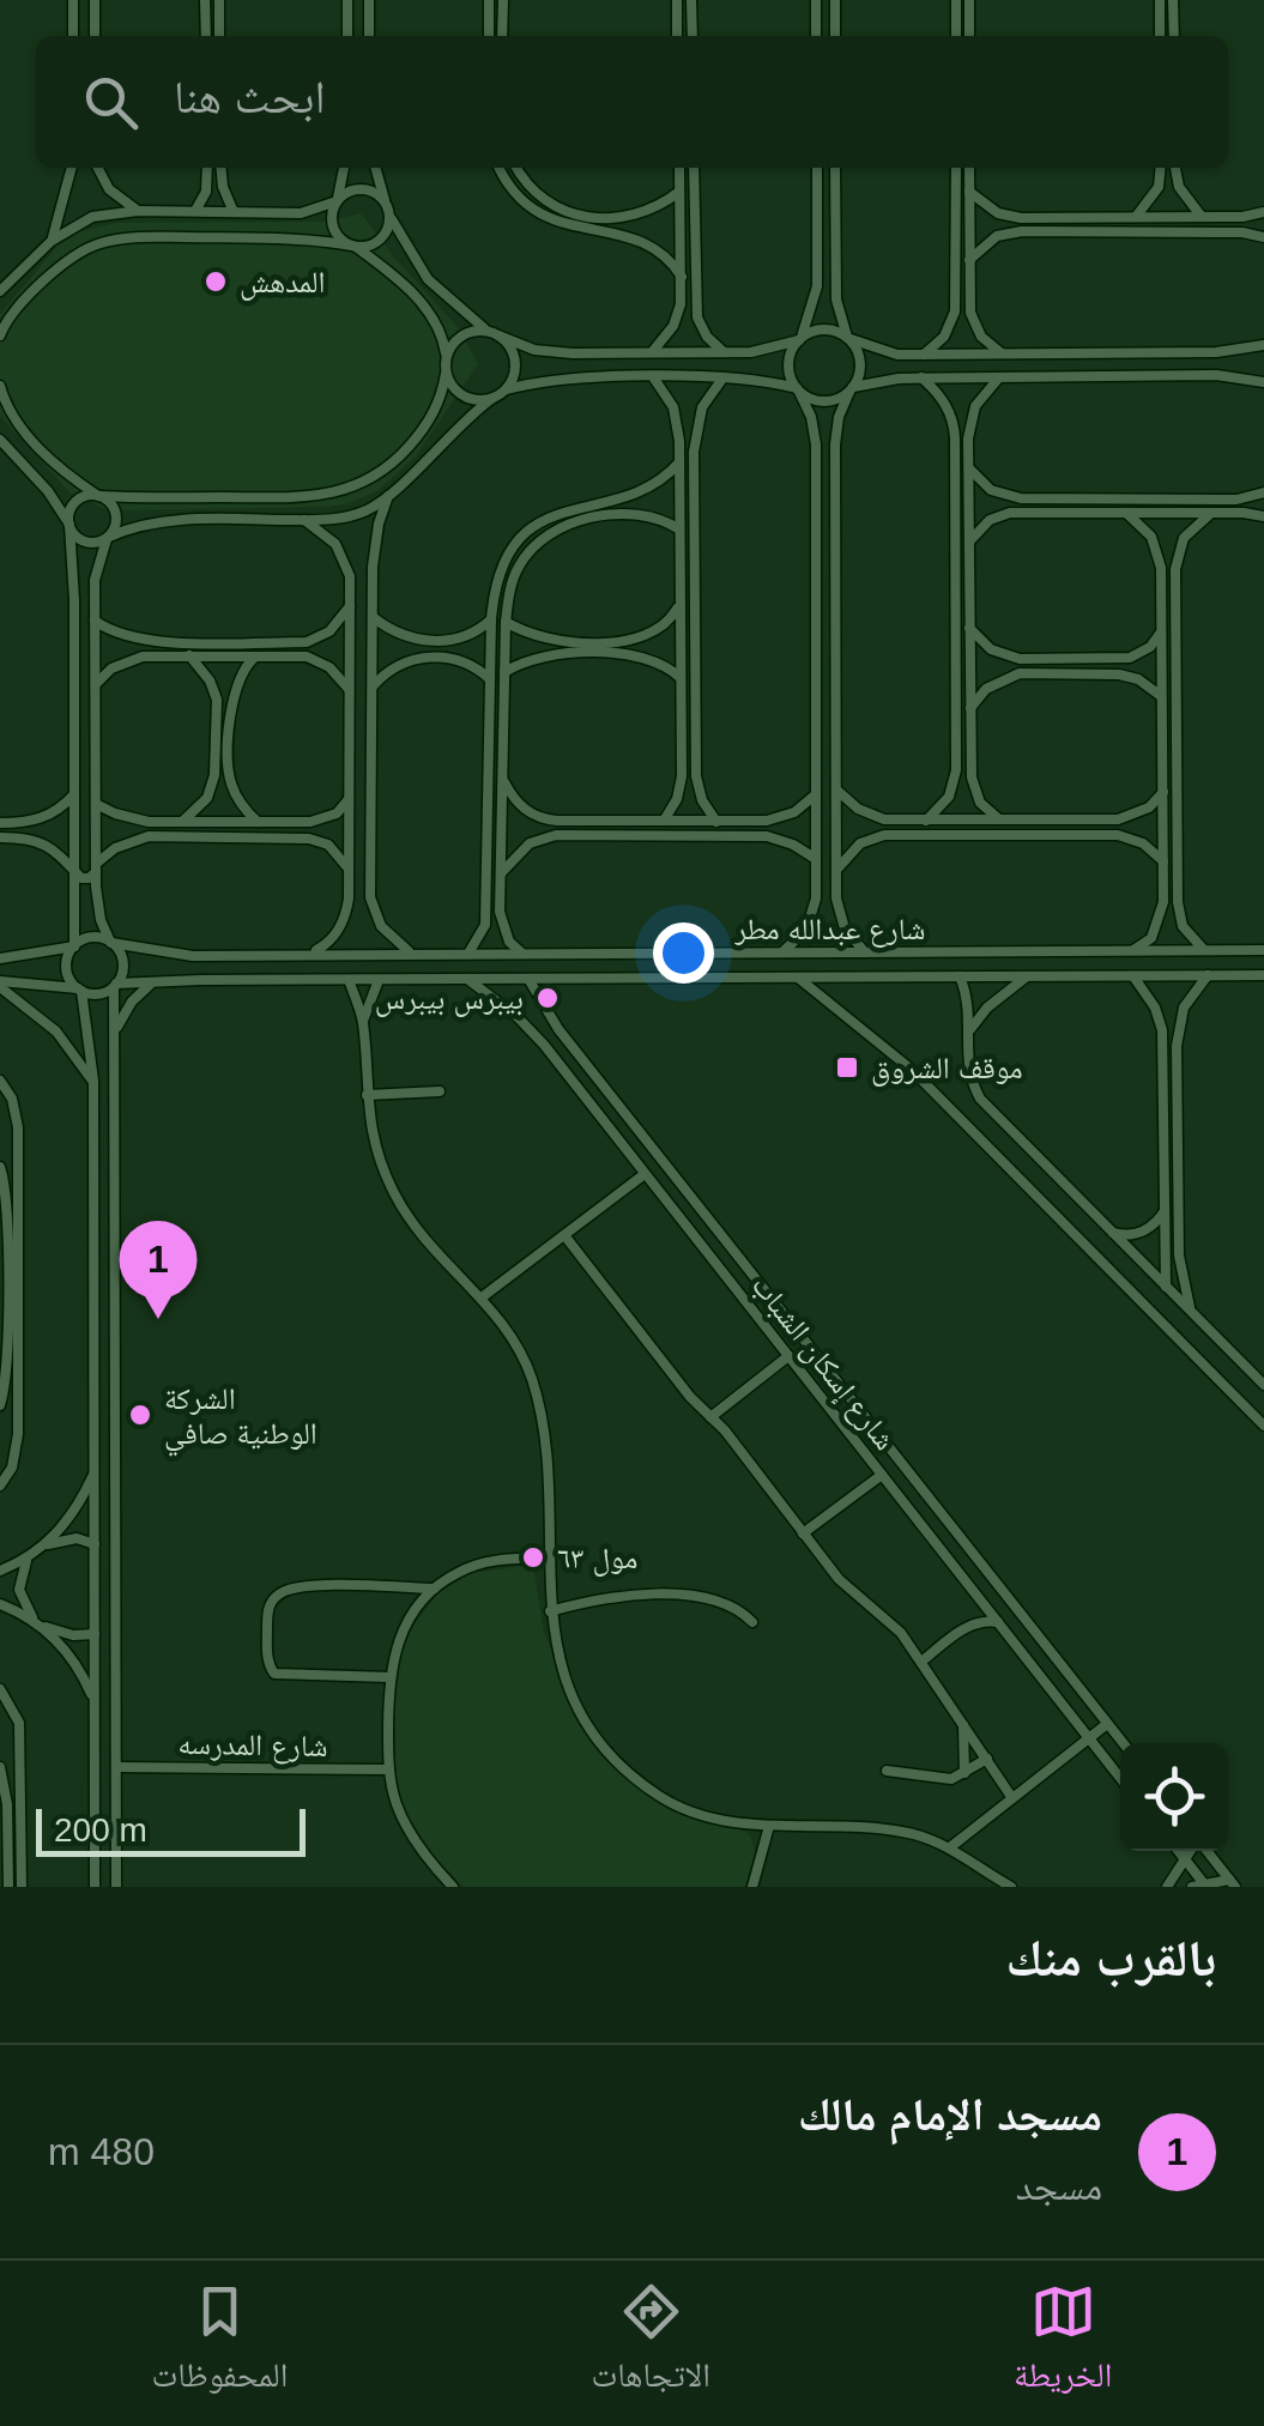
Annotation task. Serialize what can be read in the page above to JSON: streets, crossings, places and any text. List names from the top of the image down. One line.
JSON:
{"streets":{"street":["شارع عبدالله مطر","شارع إسكان الشباب","شارع المدرسه"]},"crossings":[["شارع عبدالله مطر","شارع إسكان الشباب"]],"places":{"other":["المدهش","بيبرس بيبرس","الشركة الوطنية صافي","مول ٦٣"],"transit":["موقف الشروق"]},"scale_bar":"200 m","page":{"search":"ابحث هنا","pins":"1","scale":"200 m","heading":"بالقرب منك","list":[{"mark":"1","name":"مسجد الإمام مالك","note":"مسجد","value":"480 m"}],"nav":["الخريطة","الاتجاهات","المحفوظات"]}}
